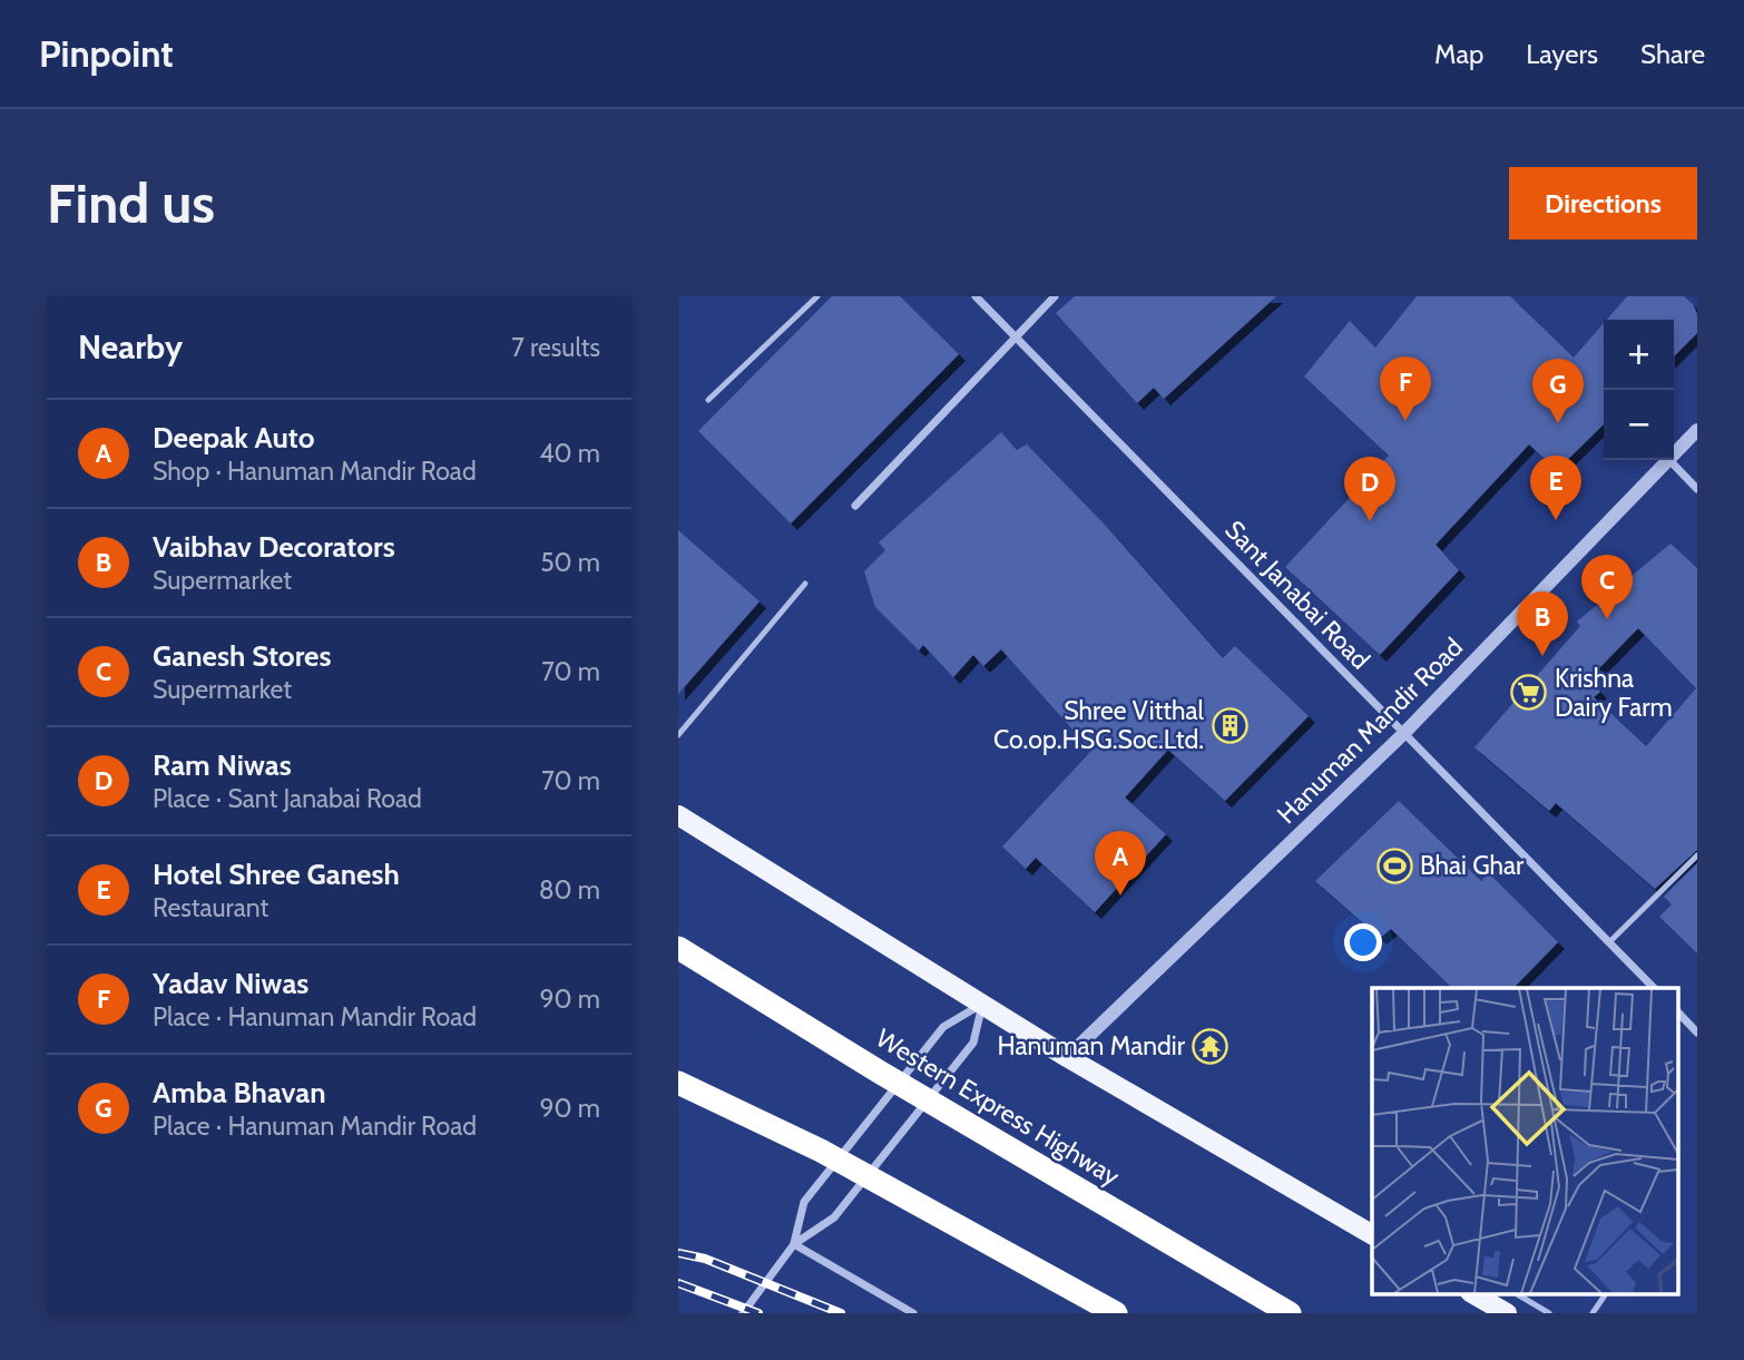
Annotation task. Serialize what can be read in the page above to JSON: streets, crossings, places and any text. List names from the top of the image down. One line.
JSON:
{"streets":{"highway":["Western Express Highway"],"street":["Sant Janabai Road","Hanuman Mandir Road"]},"crossings":[["Sant Janabai Road","Hanuman Mandir Road"]],"places":{"supermarket":["Krishna Dairy Farm"],"building":["Shree Vitthal Co.op.HSG.Soc.Ltd."],"sports":["Bhai Ghar"],"temple":["Hanuman Mandir"]},"page":{"header":"Pinpoint","nav":["Map","Layers","Share"],"buttons":"Directions","title":"Find us","heading":["Nearby","7 results"],"map_buttons":["+","−"],"pins":["F","G","E","D","C","B","A"],"list":[{"mark":"A","name":"Deepak Auto","note":"Shop · Hanuman Mandir Road","value":"40 m"},{"mark":"B","name":"Vaibhav Decorators","note":"Supermarket","value":"50 m"},{"mark":"C","name":"Ganesh Stores","note":"Supermarket","value":"70 m"},{"mark":"D","name":"Ram Niwas","note":"Place · Sant Janabai Road","value":"70 m"},{"mark":"E","name":"Hotel Shree Ganesh","note":"Restaurant","value":"80 m"},{"mark":"F","name":"Yadav Niwas","note":"Place · Hanuman Mandir Road","value":"90 m"},{"mark":"G","name":"Amba Bhavan","note":"Place · Hanuman Mandir Road","value":"90 m"}]}}
